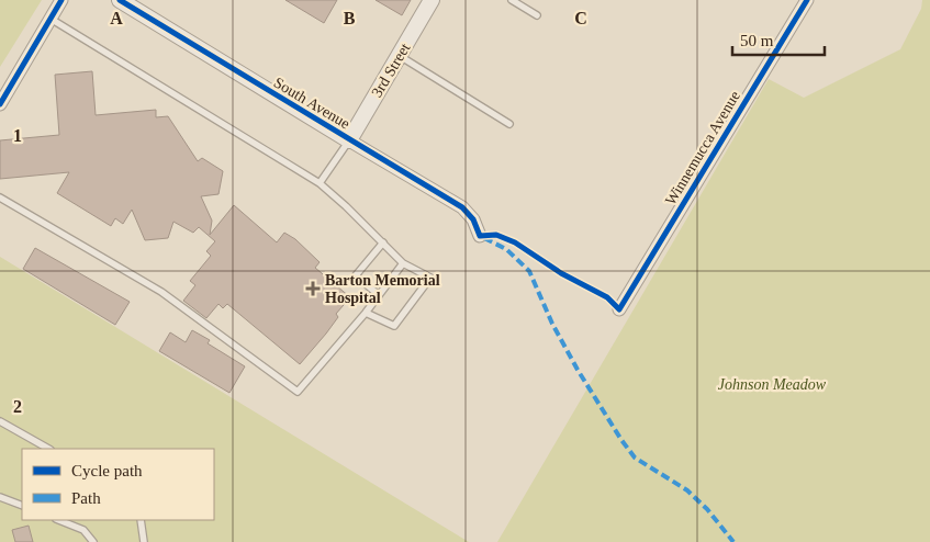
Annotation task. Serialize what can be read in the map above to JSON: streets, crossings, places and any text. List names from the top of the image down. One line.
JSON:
{"streets":{"street":["3rd Street","South Avenue","Winnemucca Avenue"]},"crossings":[["3rd Street","South Avenue"]],"parks":["Johnson Meadow"],"places":{"health":["Barton Memorial Hospital"]},"legend":["Cycle path","Path"],"scale_bar":"50 m","grid":{"columns":["A","B","C"],"rows":["1","2"]}}
